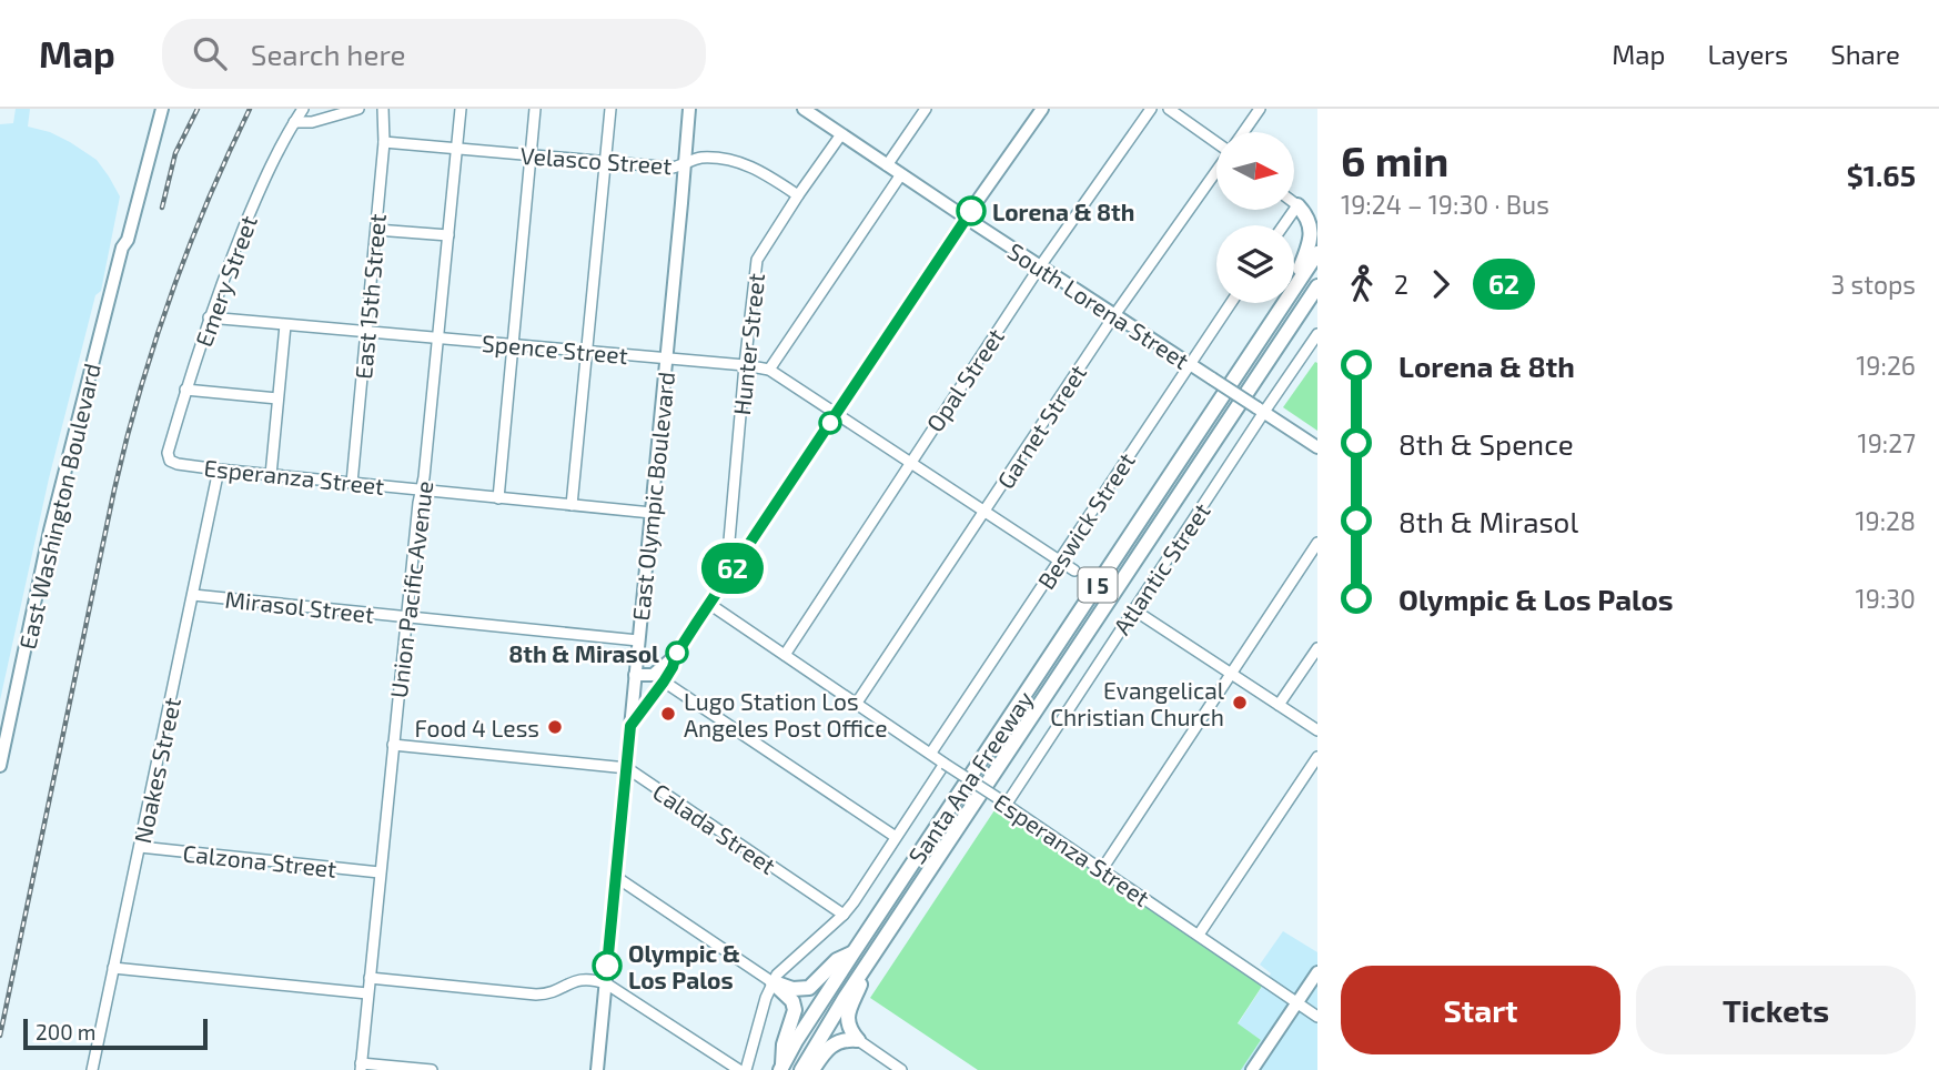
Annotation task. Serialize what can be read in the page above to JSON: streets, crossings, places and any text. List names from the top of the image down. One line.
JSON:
{"streets":{"highway":["I 5","Santa Ana Freeway"],"main road":["South Lorena Street","East Olympic Boulevard","East Washington Boulevard"],"street":["Velasco Street","Emery Street","East 15th Street","Hunter Street","Spence Street","Opal Street","Garnet Street","Esperanza Street","Beswick Street","Atlantic Street","Union Pacific Avenue","Mirasol Street","Noakes Street","Calada Street","Calzona Street"]},"crossings":[["Velasco Street","East 15th Street"],["Velasco Street","Hunter Street"],["Velasco Street","East Olympic Boulevard"],["Velasco Street","Union Pacific Avenue"],["Emery Street","Spence Street"],["Emery Street","Esperanza Street"],["East 15th Street","Spence Street"],["East 15th Street","Esperanza Street"],["South Lorena Street","Hunter Street"],["South Lorena Street","Opal Street"],["South Lorena Street","Garnet Street"],["South Lorena Street","Beswick Street"],["South Lorena Street","Atlantic Street"],["Hunter Street","Spence Street"],["Spence Street","Opal Street"],["Spence Street","Garnet Street"],["Spence Street","East Olympic Boulevard"],["Spence Street","Beswick Street"],["Spence Street","Union Pacific Avenue"],["Opal Street","Esperanza Street"],["Garnet Street","Esperanza Street"],["Esperanza Street","East Olympic Boulevard"],["Esperanza Street","Beswick Street"],["Esperanza Street","Atlantic Street"],["Esperanza Street","Union Pacific Avenue"],["Esperanza Street","Noakes Street"],["East Olympic Boulevard","Mirasol Street"],["East Olympic Boulevard","Calada Street"],["Union Pacific Avenue","Mirasol Street"],["Union Pacific Avenue","Calada Street"],["Union Pacific Avenue","Calzona Street"],["Mirasol Street","Noakes Street"],["Noakes Street","Calzona Street"]],"places":["Lorena & 8th","8th & Mirasol","Evangelical Christian Church","Lugo Station Los Angeles Post Office","Food 4 Less","Olympic & Los Palos"],"lines":["bus line 62"],"scale_bar":"200 m","north":"right","page":{"header":"Map","search":"Search here","nav":["Map","Layers","Share"],"on_map":"62","heading":["6 min","19:24 – 19:30 · Bus","$1.65"],"legs":["2","62","3 stops"],"list":[{"name":"Lorena & 8th","value":"19:26"},{"name":"8th & Spence","value":"19:27"},{"name":"8th & Mirasol","value":"19:28"},{"name":"Olympic & Los Palos","value":"19:30"}],"buttons":["Start","Tickets"],"scale":"200 m"}}
